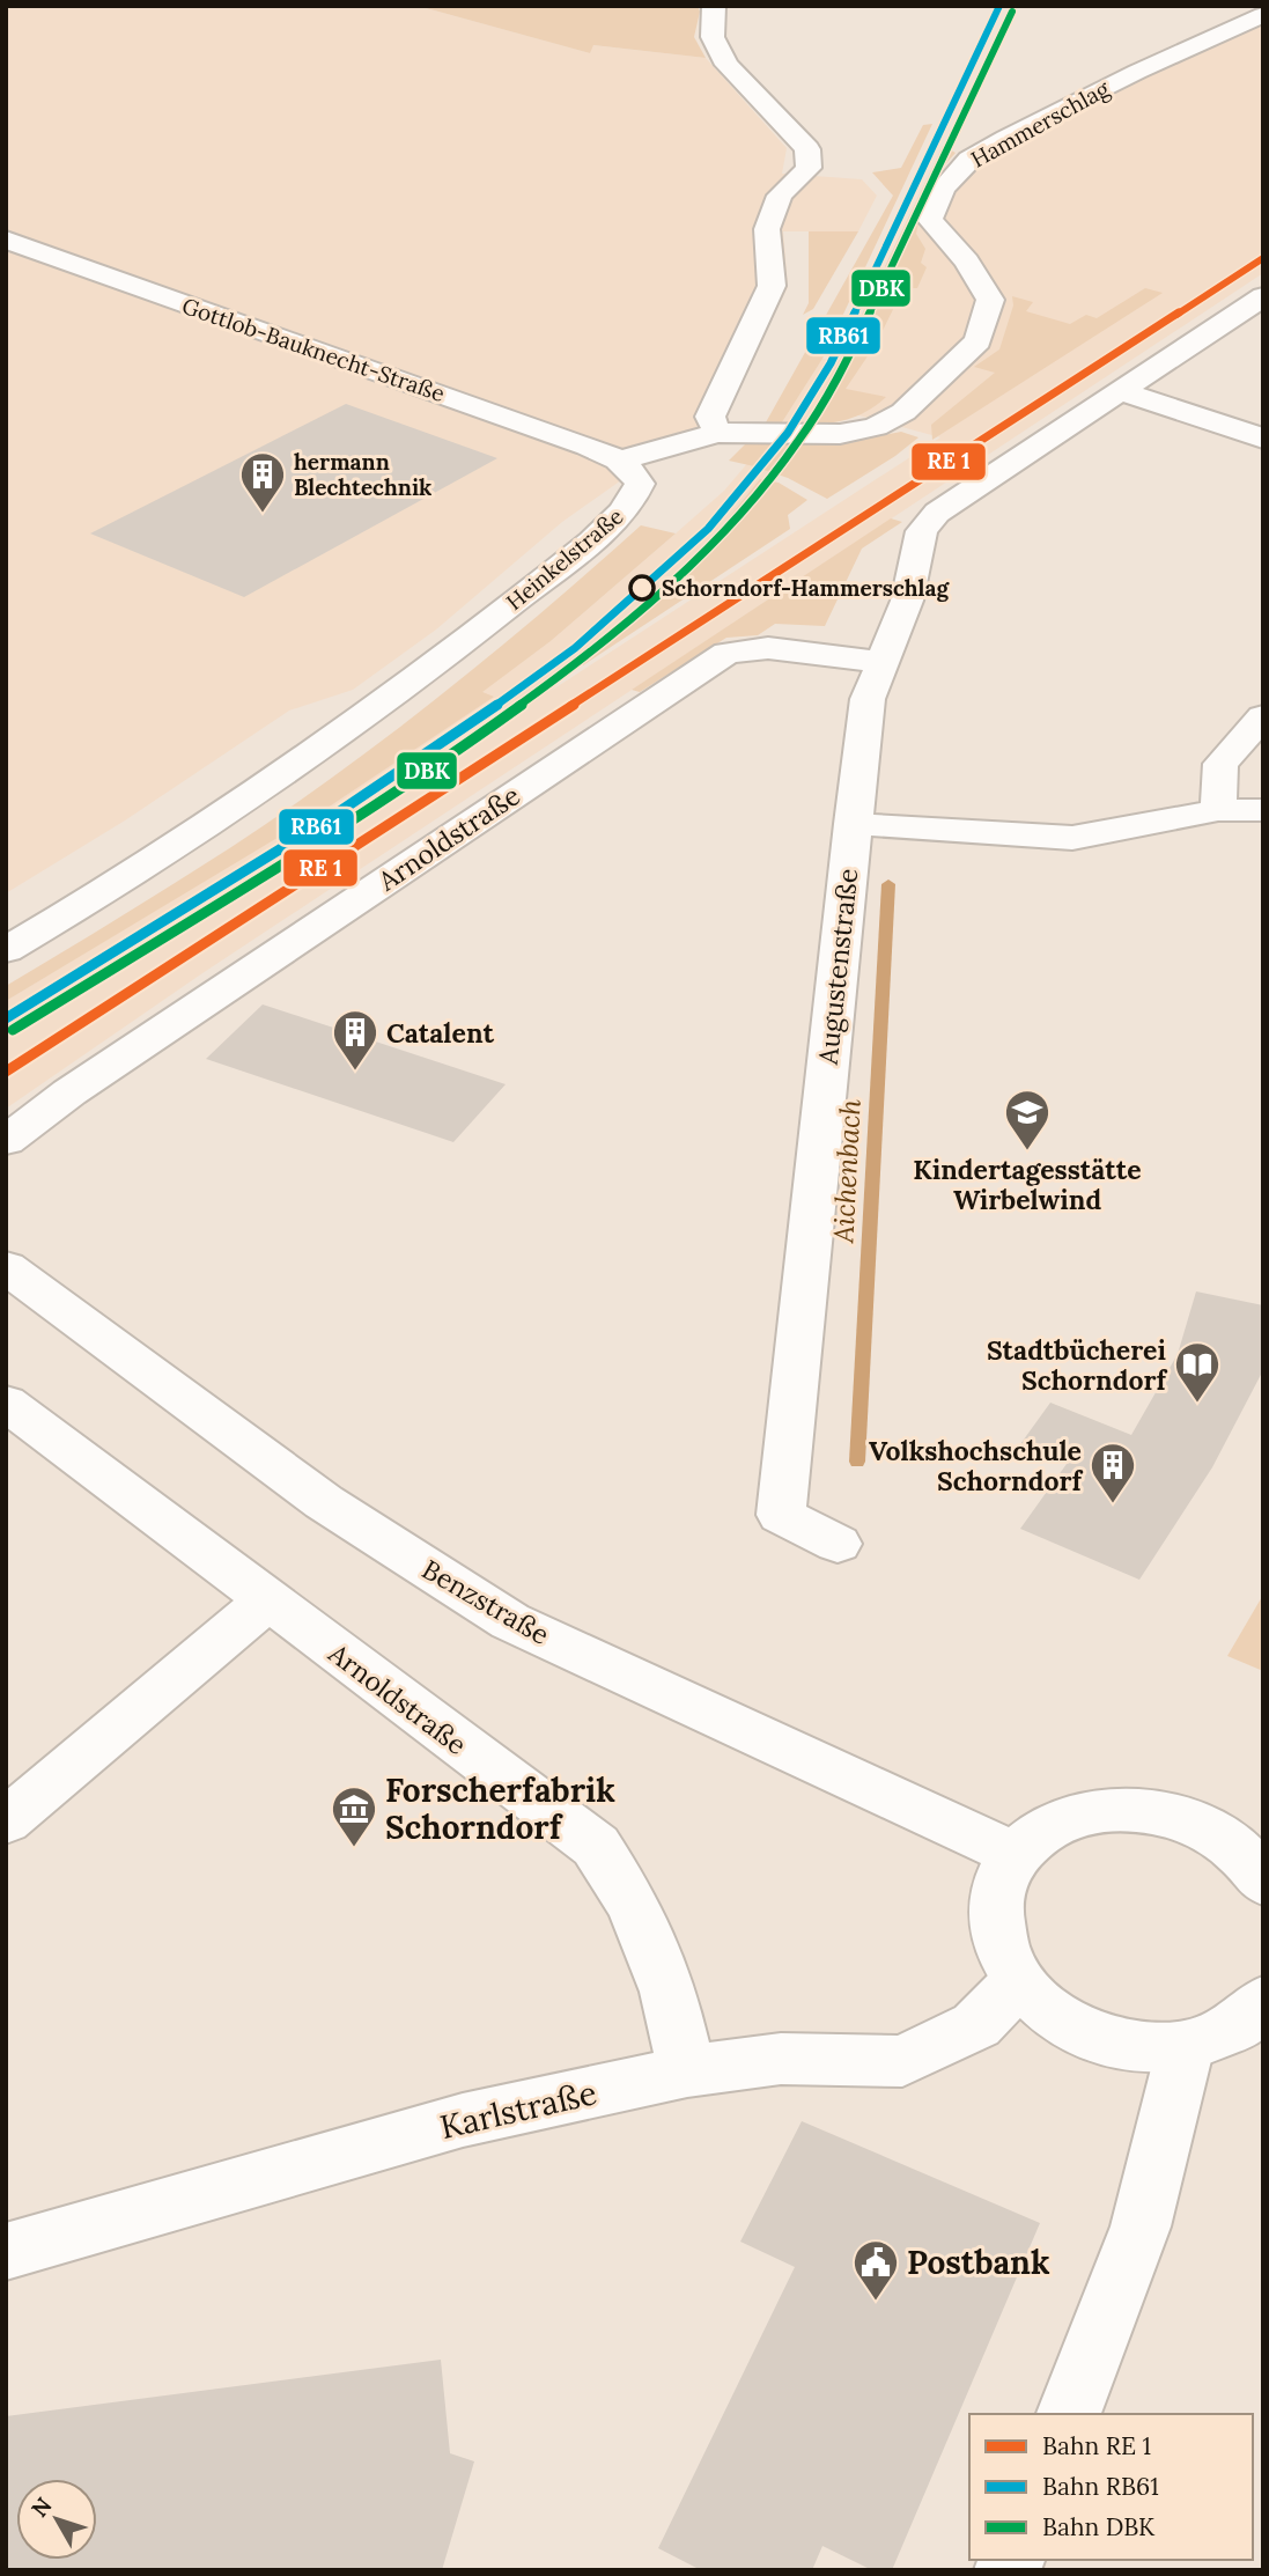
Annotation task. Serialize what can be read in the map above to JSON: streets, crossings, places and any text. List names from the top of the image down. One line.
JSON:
{"streets":{"street":["Hammerschlag","Gottlob-Bauknecht-Straße","Heinkelstraße","Arnoldstraße","Augustenstraße","Benzstraße","Karlstraße"]},"crossings":[["Gottlob-Bauknecht-Straße","Heinkelstraße"],["Arnoldstraße","Augustenstraße"],["Arnoldstraße","Karlstraße"]],"water":["Aichenbach"],"places":{"building":["hermann Blechtechnik","Catalent","Volkshochschule Schorndorf"],"other":["Schorndorf-Hammerschlag"],"school or university":["Kindertagesstätte Wirbelwind"],"library":["Stadtbücherei Schorndorf"],"museum":["Forscherfabrik Schorndorf"],"public building":["Postbank"]},"lines":["rail line RB61","rail line DBK"],"legend":["Bahn RE 1","Bahn RB61","Bahn DBK"],"north":"top left"}
